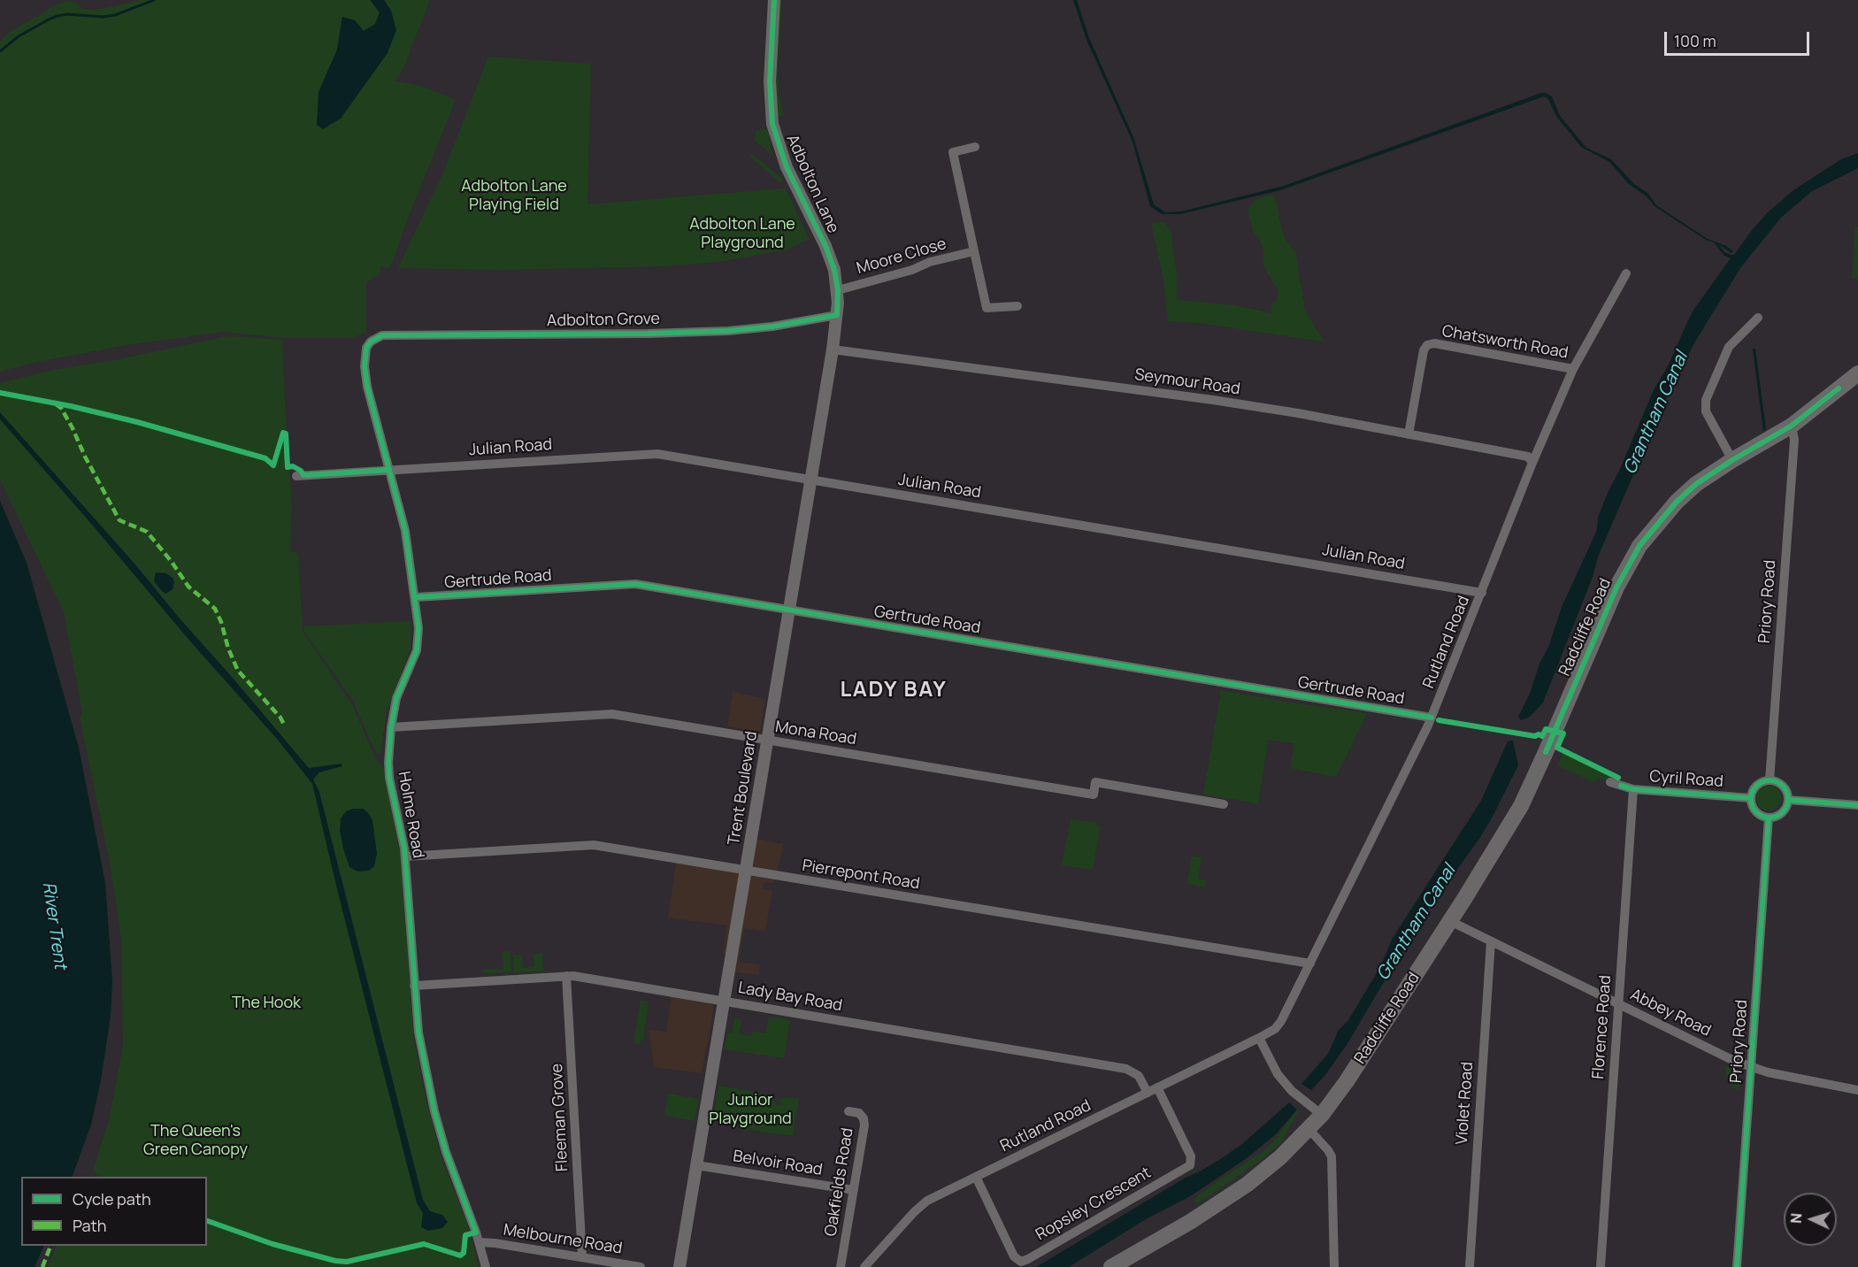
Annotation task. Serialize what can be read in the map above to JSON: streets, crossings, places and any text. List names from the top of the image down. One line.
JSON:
{"streets":{"highway":["Radcliffe Road"],"street":["Adbolton Lane","Moore Close","Adbolton Grove","Chatsworth Road","Seymour Road","Julian Road","Gertrude Road","Priory Road","Rutland Road","Mona Road","Cyril Road","Trent Boulevard","Holme Road","Pierrepont Road","Lady Bay Road","Abbey Road","Florence Road","Violet Road","Fleeman Grove","Belvoir Road","Oakfields Road","Ropsley Crescent","Melbourne Road"]},"crossings":[["Adbolton Lane","Moore Close"],["Adbolton Lane","Adbolton Grove"],["Adbolton Lane","Trent Boulevard"],["Adbolton Grove","Trent Boulevard"],["Adbolton Grove","Holme Road"],["Chatsworth Road","Seymour Road"],["Chatsworth Road","Rutland Road"],["Seymour Road","Rutland Road"],["Seymour Road","Trent Boulevard"],["Julian Road","Rutland Road"],["Julian Road","Trent Boulevard"],["Julian Road","Holme Road"],["Gertrude Road","Rutland Road"],["Gertrude Road","Trent Boulevard"],["Gertrude Road","Holme Road"],["Priory Road","Radcliffe Road"],["Priory Road","Cyril Road"],["Priory Road","Abbey Road"],["Radcliffe Road","Abbey Road"],["Rutland Road","Pierrepont Road"],["Rutland Road","Lady Bay Road"],["Rutland Road","Ropsley Crescent"],["Mona Road","Trent Boulevard"],["Mona Road","Holme Road"],["Cyril Road","Florence Road"],["Trent Boulevard","Pierrepont Road"],["Trent Boulevard","Lady Bay Road"],["Trent Boulevard","Belvoir Road"],["Holme Road","Pierrepont Road"],["Holme Road","Lady Bay Road"],["Holme Road","Melbourne Road"],["Lady Bay Road","Fleeman Grove"],["Abbey Road","Florence Road"],["Abbey Road","Violet Road"],["Fleeman Grove","Melbourne Road"],["Belvoir Road","Oakfields Road"]],"districts":["LADY BAY"],"water":["Grantham Canal","River Trent"],"parks":["Adbolton Lane Playing Field","Adbolton Lane Playground","The Hook","Junior Playground","The Queen's Green Canopy"],"legend":["Cycle path","Path"],"scale_bar":"100 m","north":"left"}
